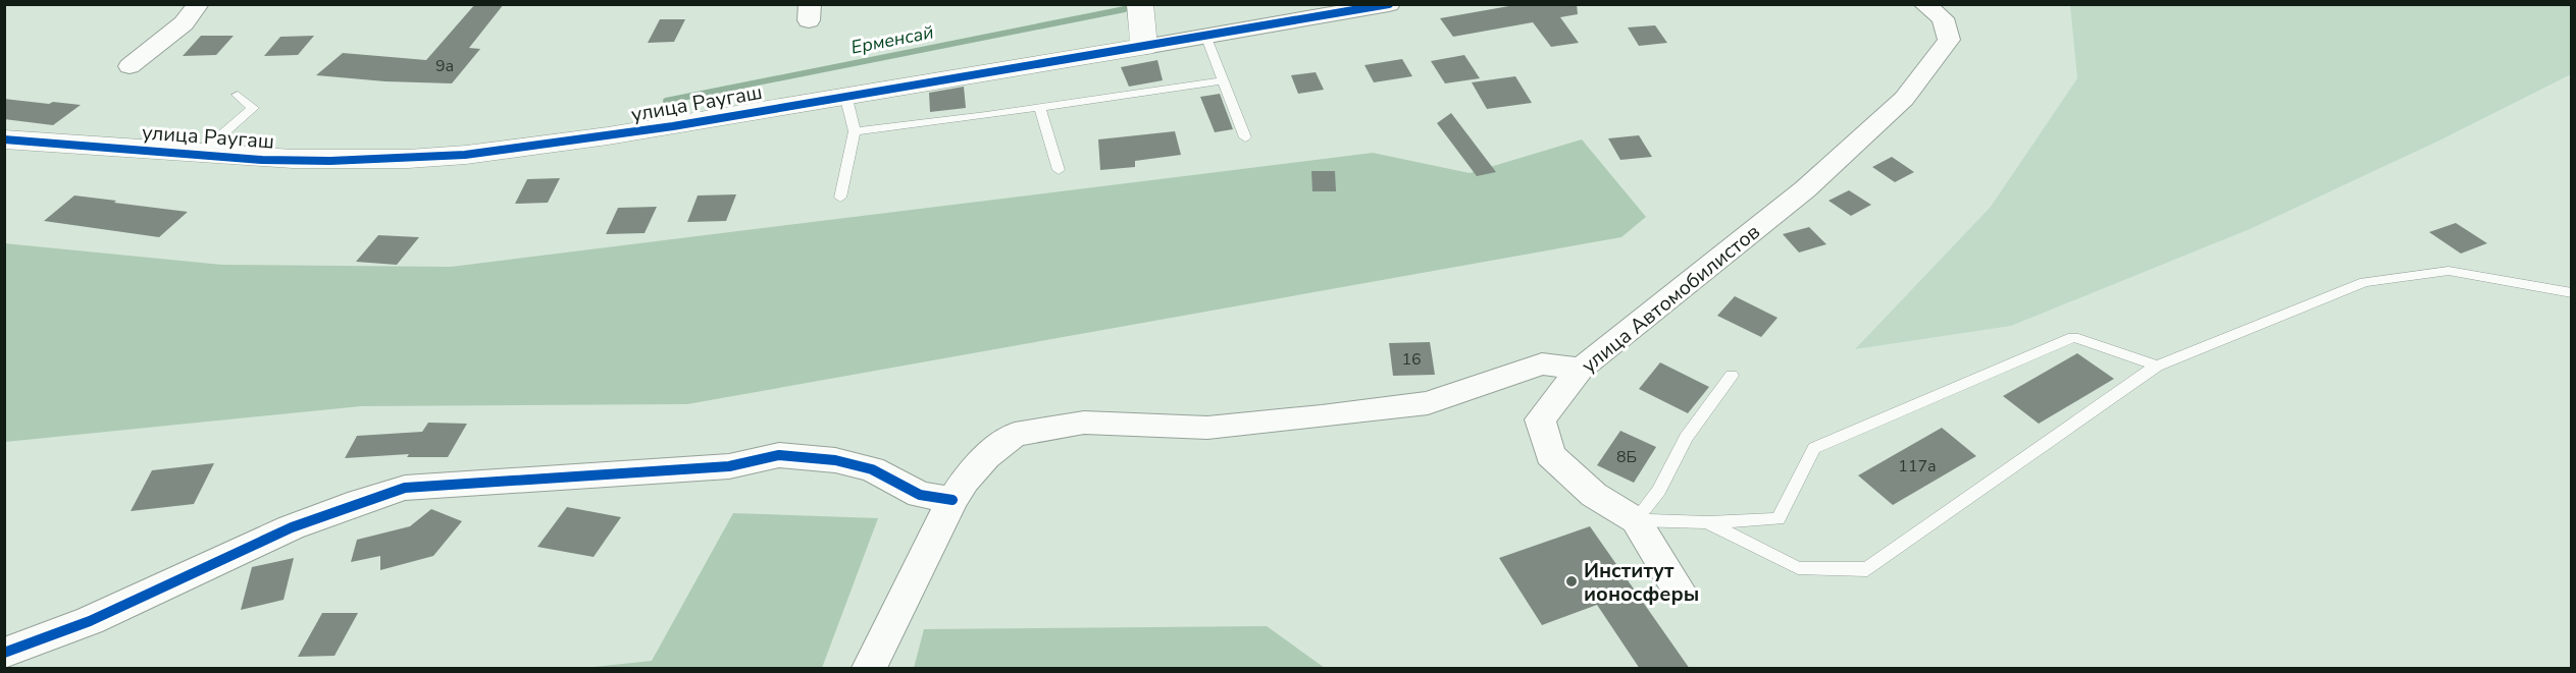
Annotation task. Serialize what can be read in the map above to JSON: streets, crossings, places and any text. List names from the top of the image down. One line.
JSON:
{"streets":{"street":["улица Раугаш","улица Автомобилистов"]},"water":["Ерменсай"],"places":["Институт ионосферы"],"house_numbers":["9а","16","8Б","117а"]}
